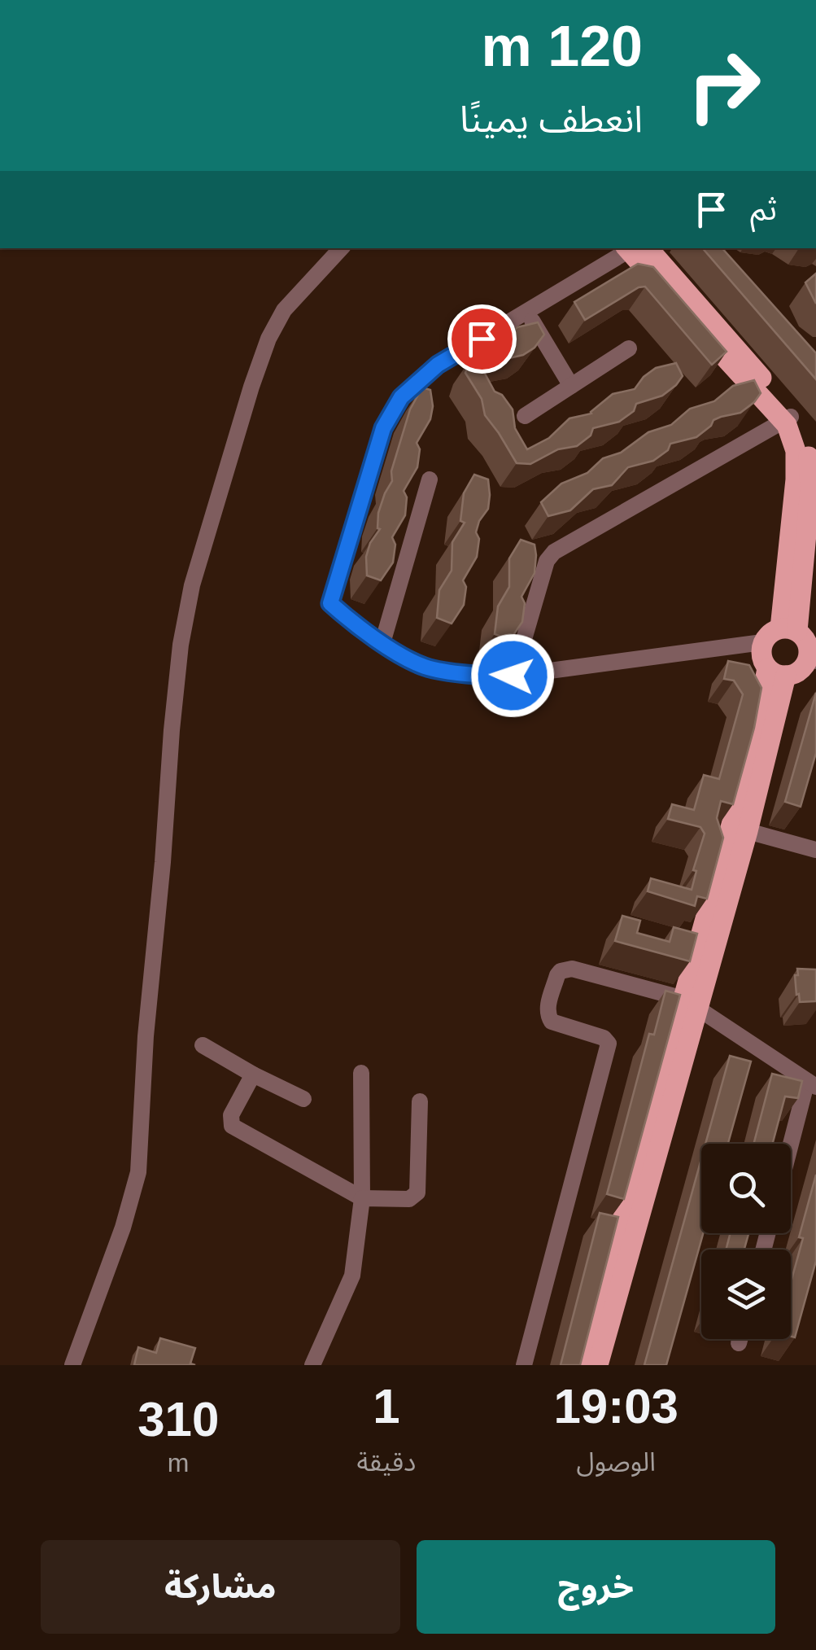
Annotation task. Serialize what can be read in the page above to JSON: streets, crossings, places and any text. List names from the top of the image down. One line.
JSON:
{"page":{"turn":["120 m","انعطف يمينًا"],"then":"ثم","eta":["19:03","الوصول","1","دقيقة","310","m"],"buttons":["خروج","مشاركة"]}}
